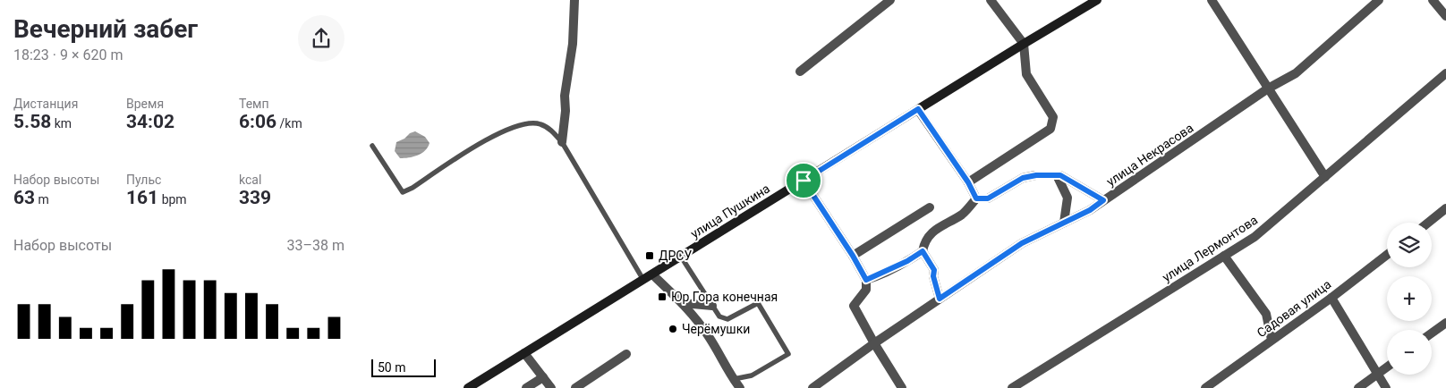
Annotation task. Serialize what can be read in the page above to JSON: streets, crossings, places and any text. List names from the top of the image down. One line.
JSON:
{"streets":{"main road":["улица Пушкина"],"street":["улица Некрасова","улица Лермонтова","Садовая улица"]},"places":{"transit":["ДРСУ","Юр Гора конечная"],"other":["Черёмушки"]},"scale_bar":"50 m","page":{"heading":["Вечерний забег","18:23 · 9 × 620 m"],"stats":[["Дистанция","5.58 km"],["Время","34:02"],["Темп","6:06 /km"],["Набор высоты","63 m"],["Пульс","161 bpm"],["kcal","339"]],"map_buttons":["+","−"],"chart":["Набор высоты","33–38 m"],"scale":"50 m"}}
